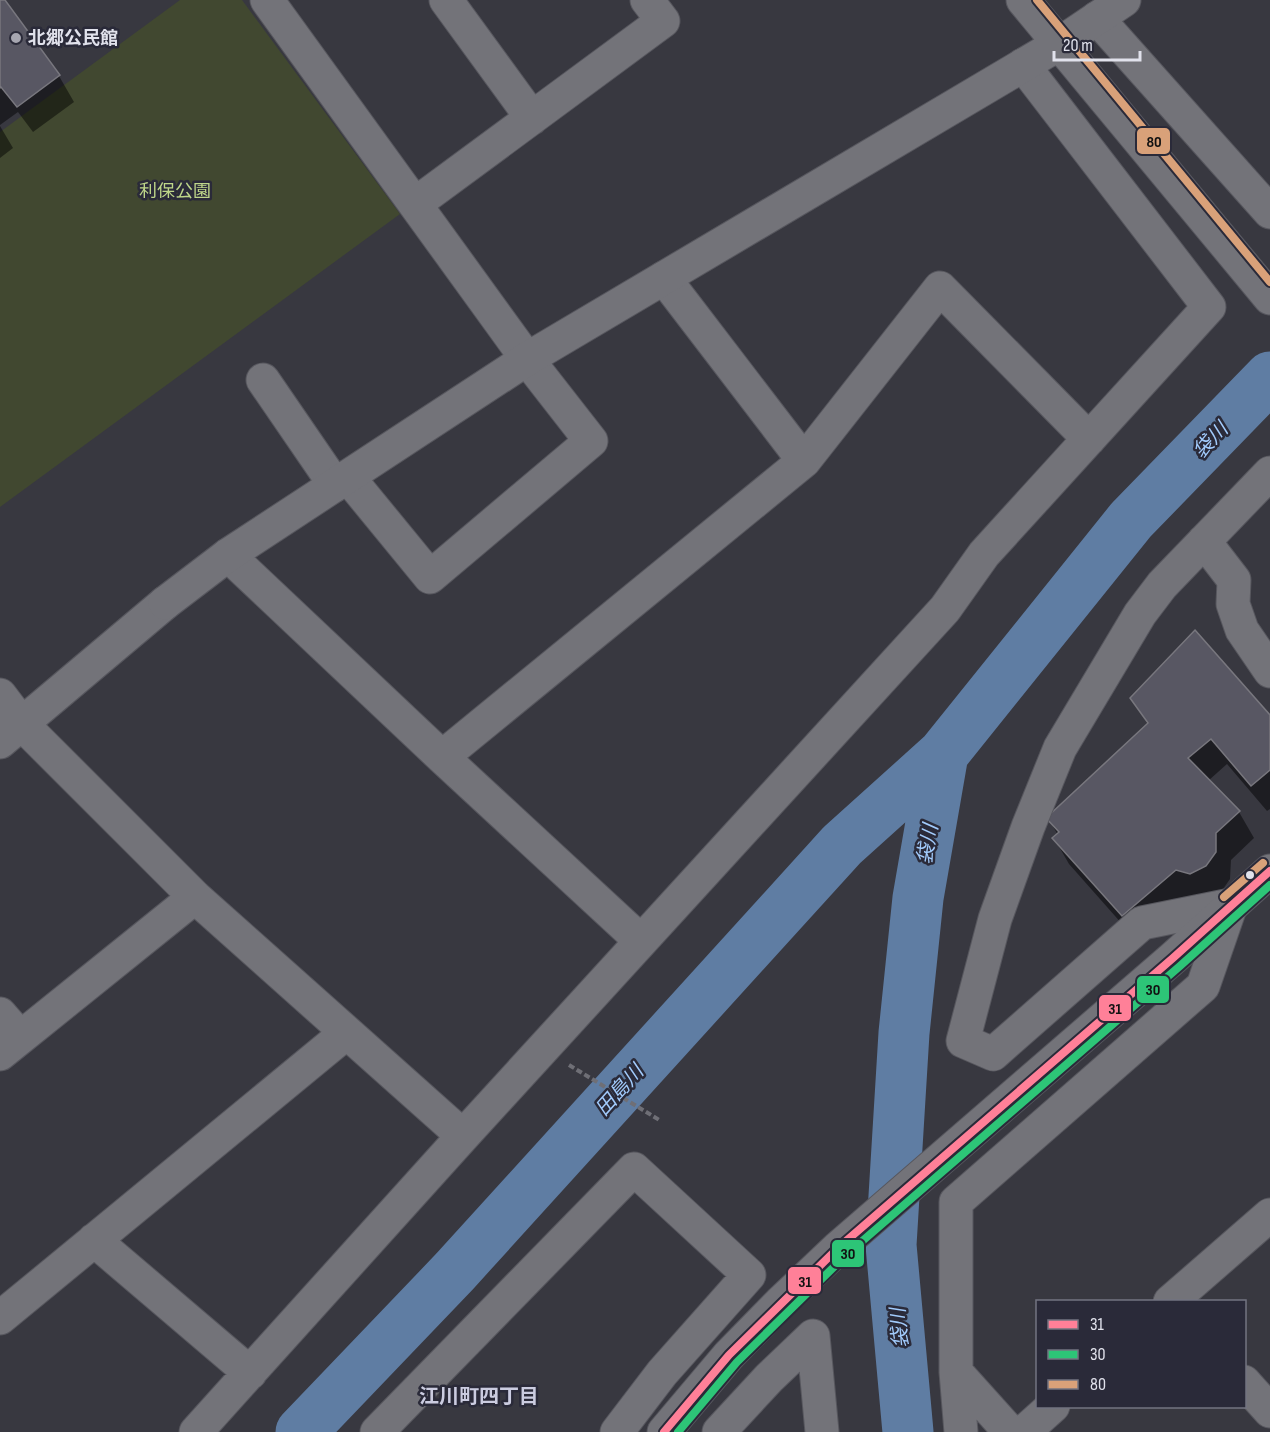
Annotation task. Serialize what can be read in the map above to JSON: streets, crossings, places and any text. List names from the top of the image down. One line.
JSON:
{"districts":["江川町四丁目"],"water":["袋川","田島川"],"parks":["利保公園"],"places":["北郷公民館"],"lines":["transit line 80","transit line 31","transit line 30"],"legend":["31","30","80"],"scale_bar":"20 m"}
